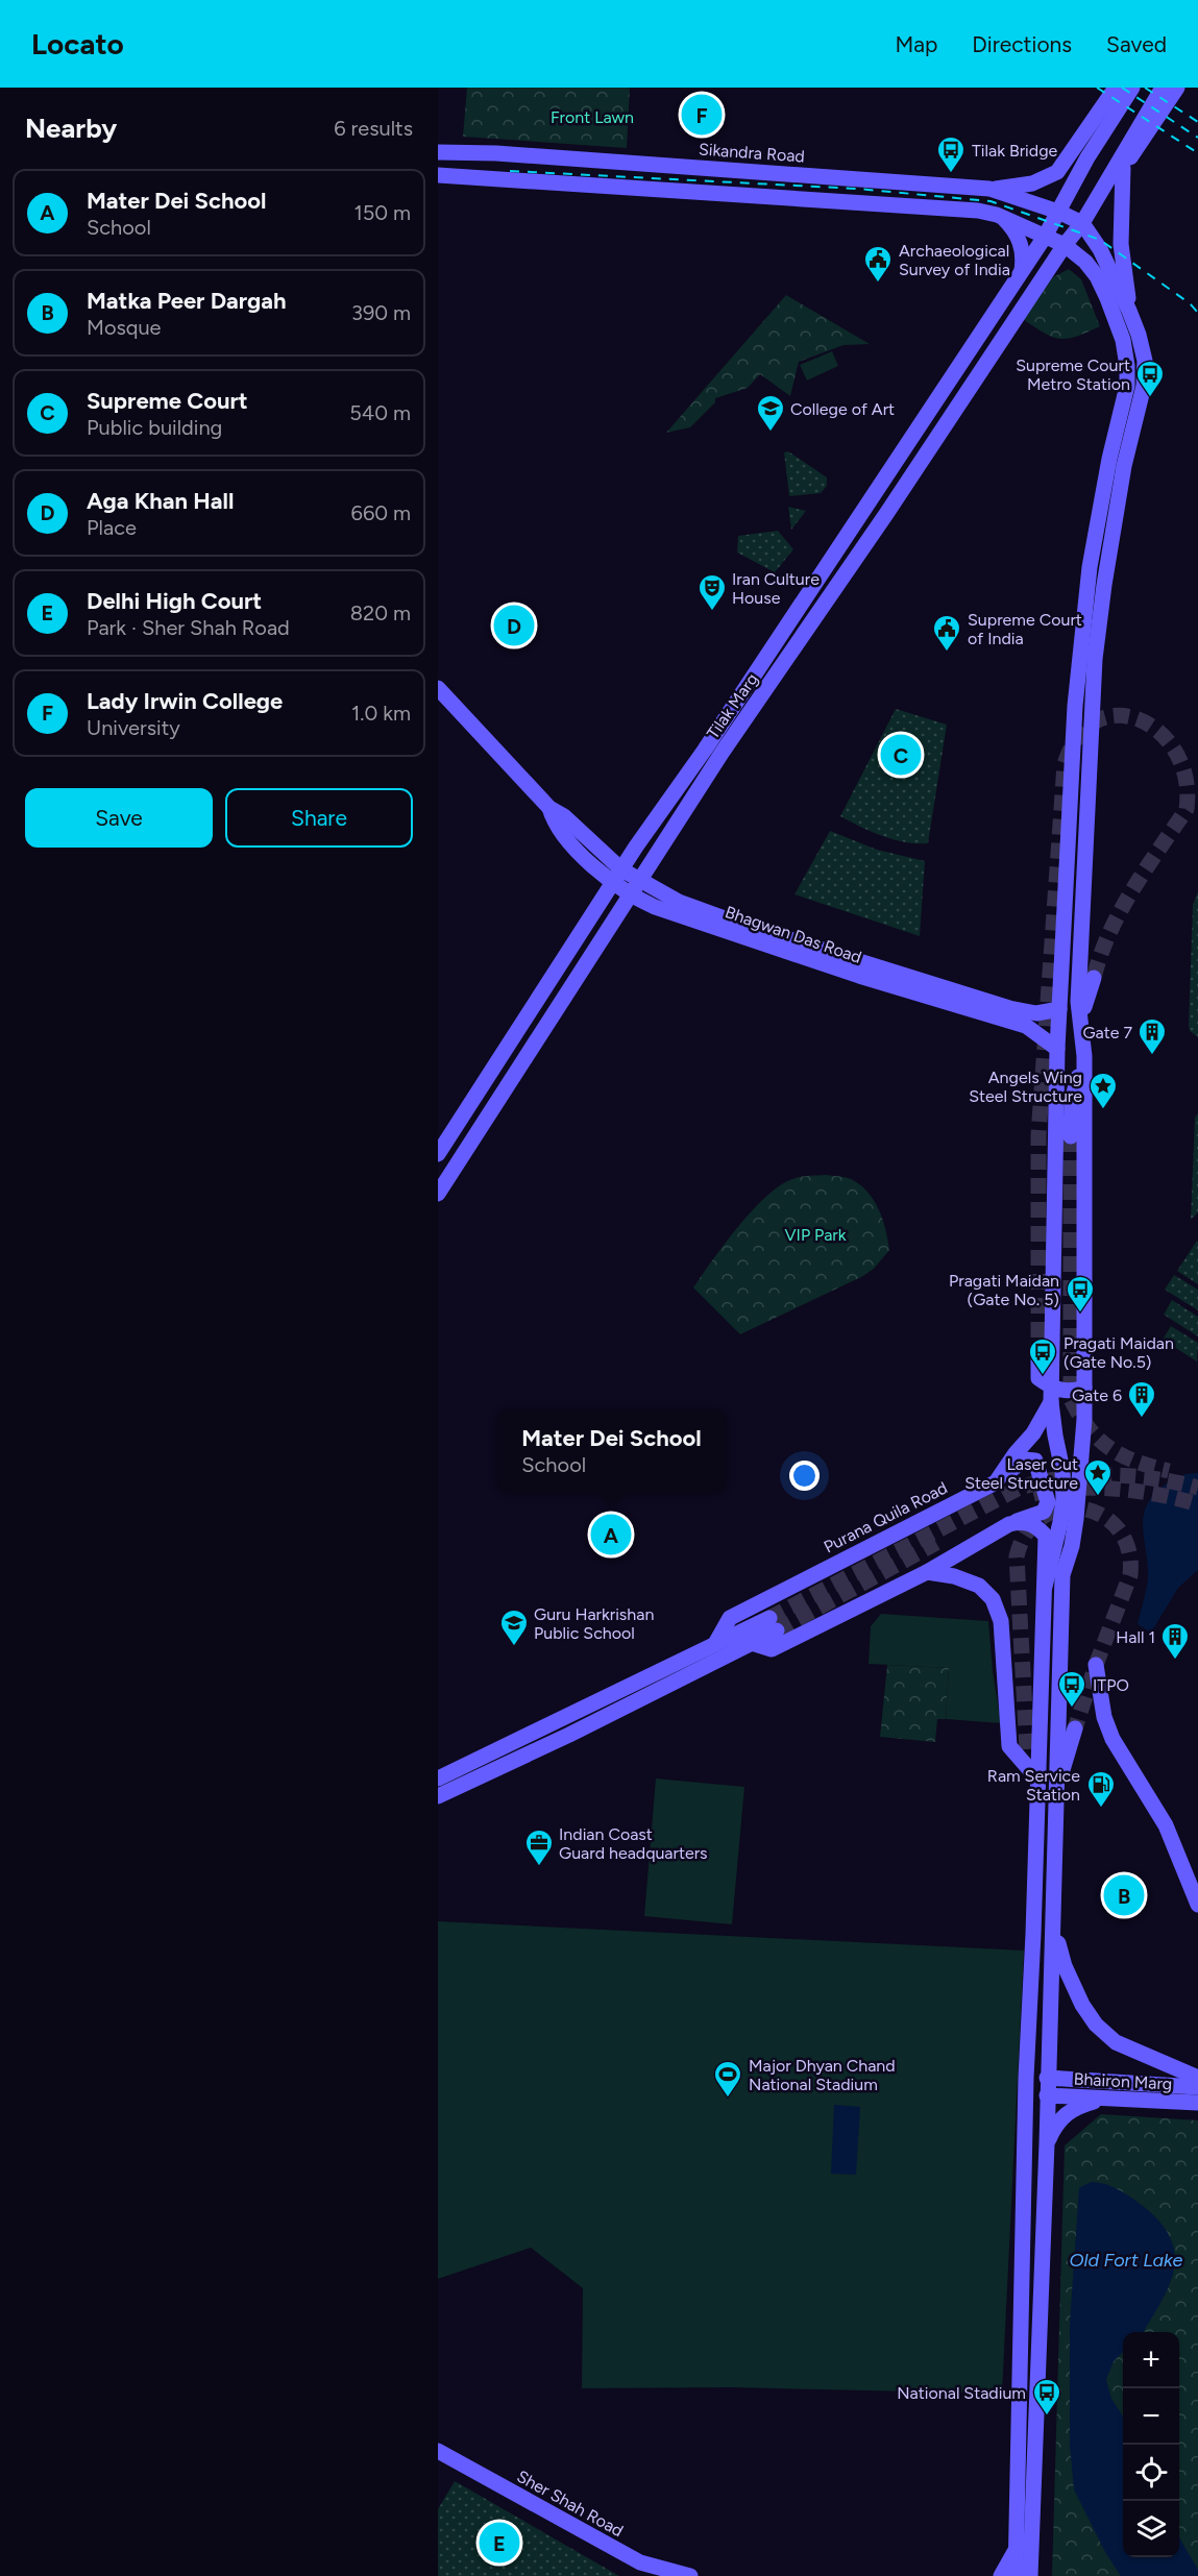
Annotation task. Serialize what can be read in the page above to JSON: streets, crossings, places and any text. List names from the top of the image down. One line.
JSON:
{"streets":{"main road":["Sikandra Road","Tilak Marg","Bhagwan Das Road","Purana Quila Road","Bhairon Marg","Sher Shah Road"]},"crossings":[["Sikandra Road","Tilak Marg"],["Tilak Marg","Bhagwan Das Road"]],"water":["Old Fort Lake"],"parks":["Front Lawn","VIP Park"],"places":{"bus stop":["Tilak Bridge","Supreme Court Metro Station","Pragati Maidan (Gate No. 5)","Pragati Maidan (Gate No.5)","ITPO","National Stadium"],"public building":["Archaeological Survey of India","Supreme Court of India"],"school or university":["College of Art","Guru Harkrishan Public School"],"theatre":["Iran Culture House"],"building":["Gate 7","Gate 6","Hall 1"],"place":["Angels Wing Steel Structure","Laser Cut Steel Structure"],"fuel station":["Ram Service Station"],"office":["Indian Coast Guard headquarters"],"sports":["Major Dhyan Chand National Stadium"]},"page":{"header":"Locato","nav":["Map","Directions","Saved"],"heading":["Nearby","6 results"],"pins":["F","D","C","A","B","E"],"list":[{"mark":"A","name":"Mater Dei School","note":"School","value":"150 m"},{"mark":"B","name":"Matka Peer Dargah","note":"Mosque","value":"390 m"},{"mark":"C","name":"Supreme Court","note":"Public building","value":"540 m"},{"mark":"D","name":"Aga Khan Hall","note":"Place","value":"660 m"},{"mark":"E","name":"Delhi High Court","note":"Park · Sher Shah Road","value":"820 m"},{"mark":"F","name":"Lady Irwin College","note":"University","value":"1.0 km"}],"buttons":["Save","Share"],"popup":["Mater Dei School","School"],"map_buttons":["+","−"]}}
